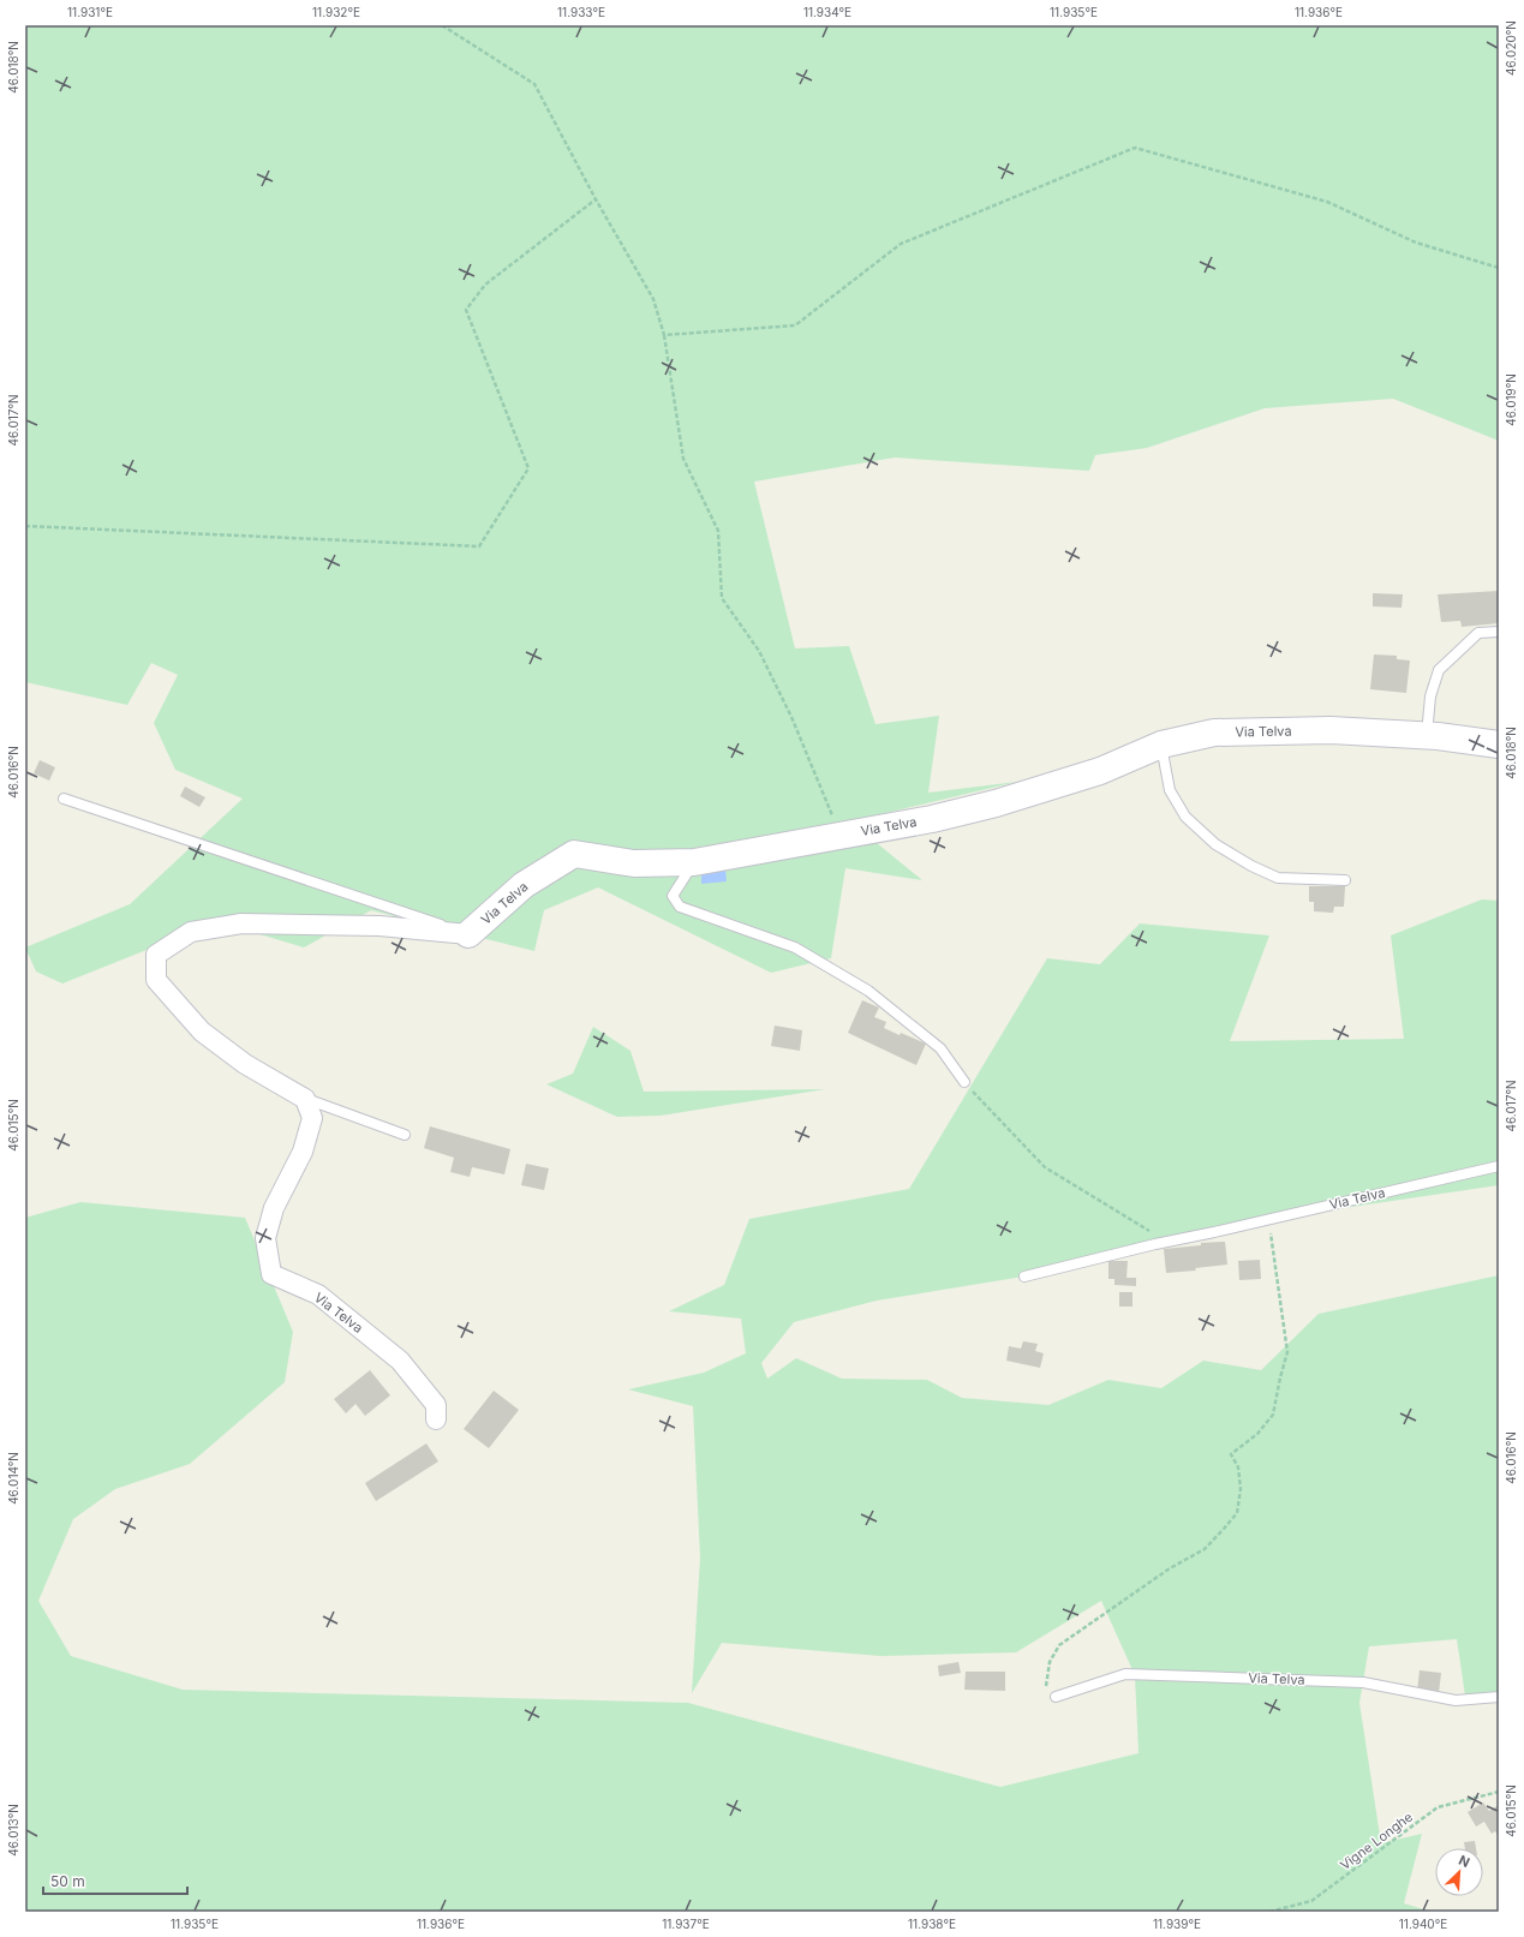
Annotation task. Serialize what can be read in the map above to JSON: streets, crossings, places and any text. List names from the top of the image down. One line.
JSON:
{"streets":{"street":["Via Telva"],"path":["Vigne Longhe"]},"scale_bar":"50 m","north":"top right","coordinates":["11.931°E","11.932°E","11.933°E","11.934°E","11.935°E","11.936°E","46.020°N","46.018°N","46.019°N","46.017°N","46.016°N","46.015°N","46.014°N","46.013°N","11.937°E","11.938°E","11.939°E","11.940°E"]}
